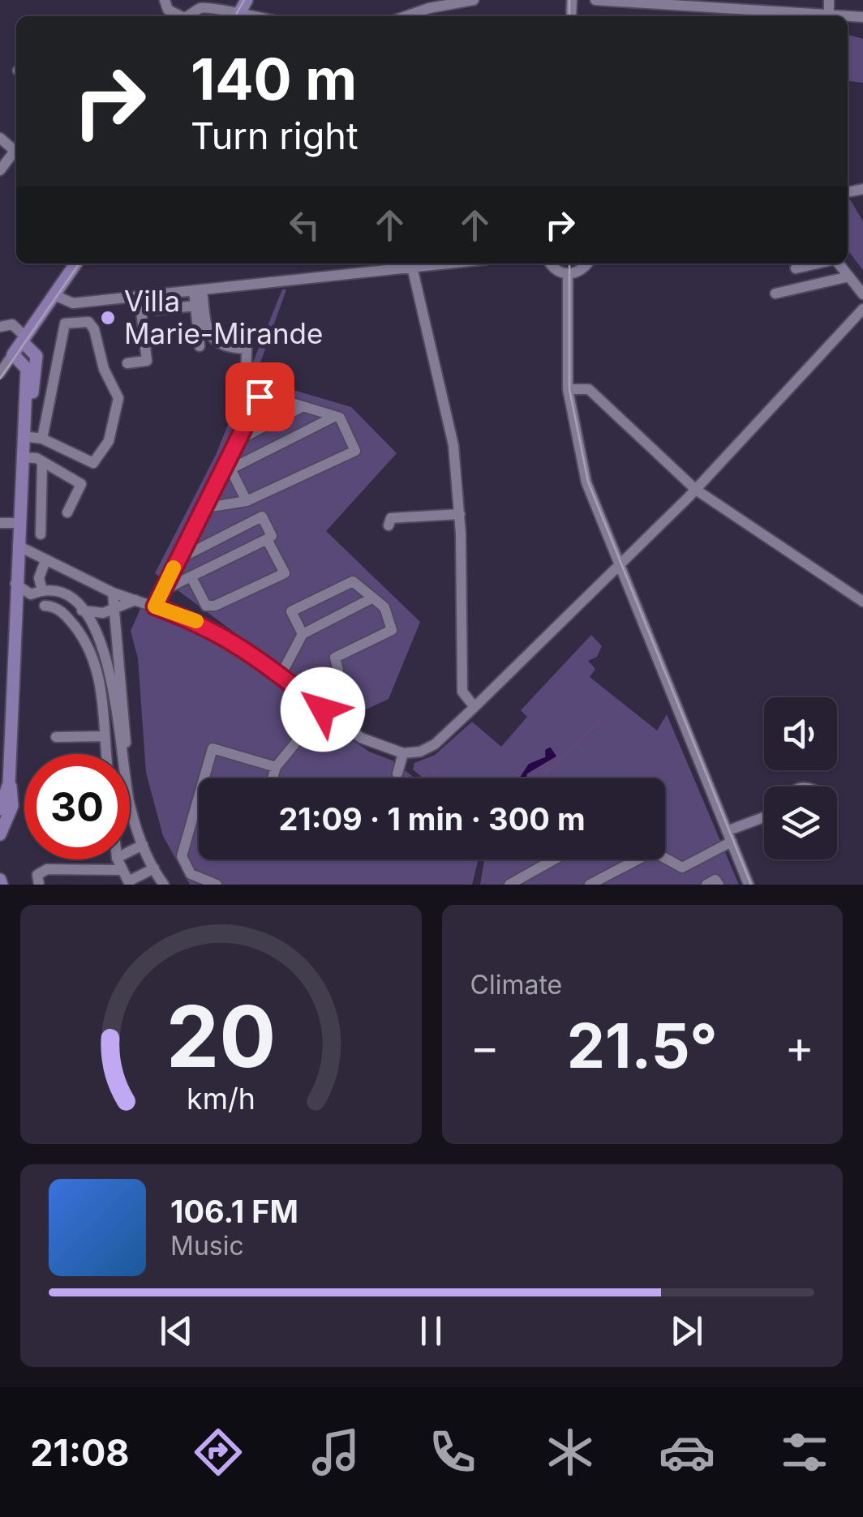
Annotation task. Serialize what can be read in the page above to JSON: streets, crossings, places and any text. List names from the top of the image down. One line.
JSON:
{"places":["Villa Marie-Mirande"],"page":{"turn":["140 m","Turn right"],"limit":"30","trip":"21:09 · 1 min · 300 m","tile":"Climate","heat":["−","21.5°","+"],"song":["106.1 FM","Music"],"tabs":"21:08","gauge":["20","km/h"]}}
